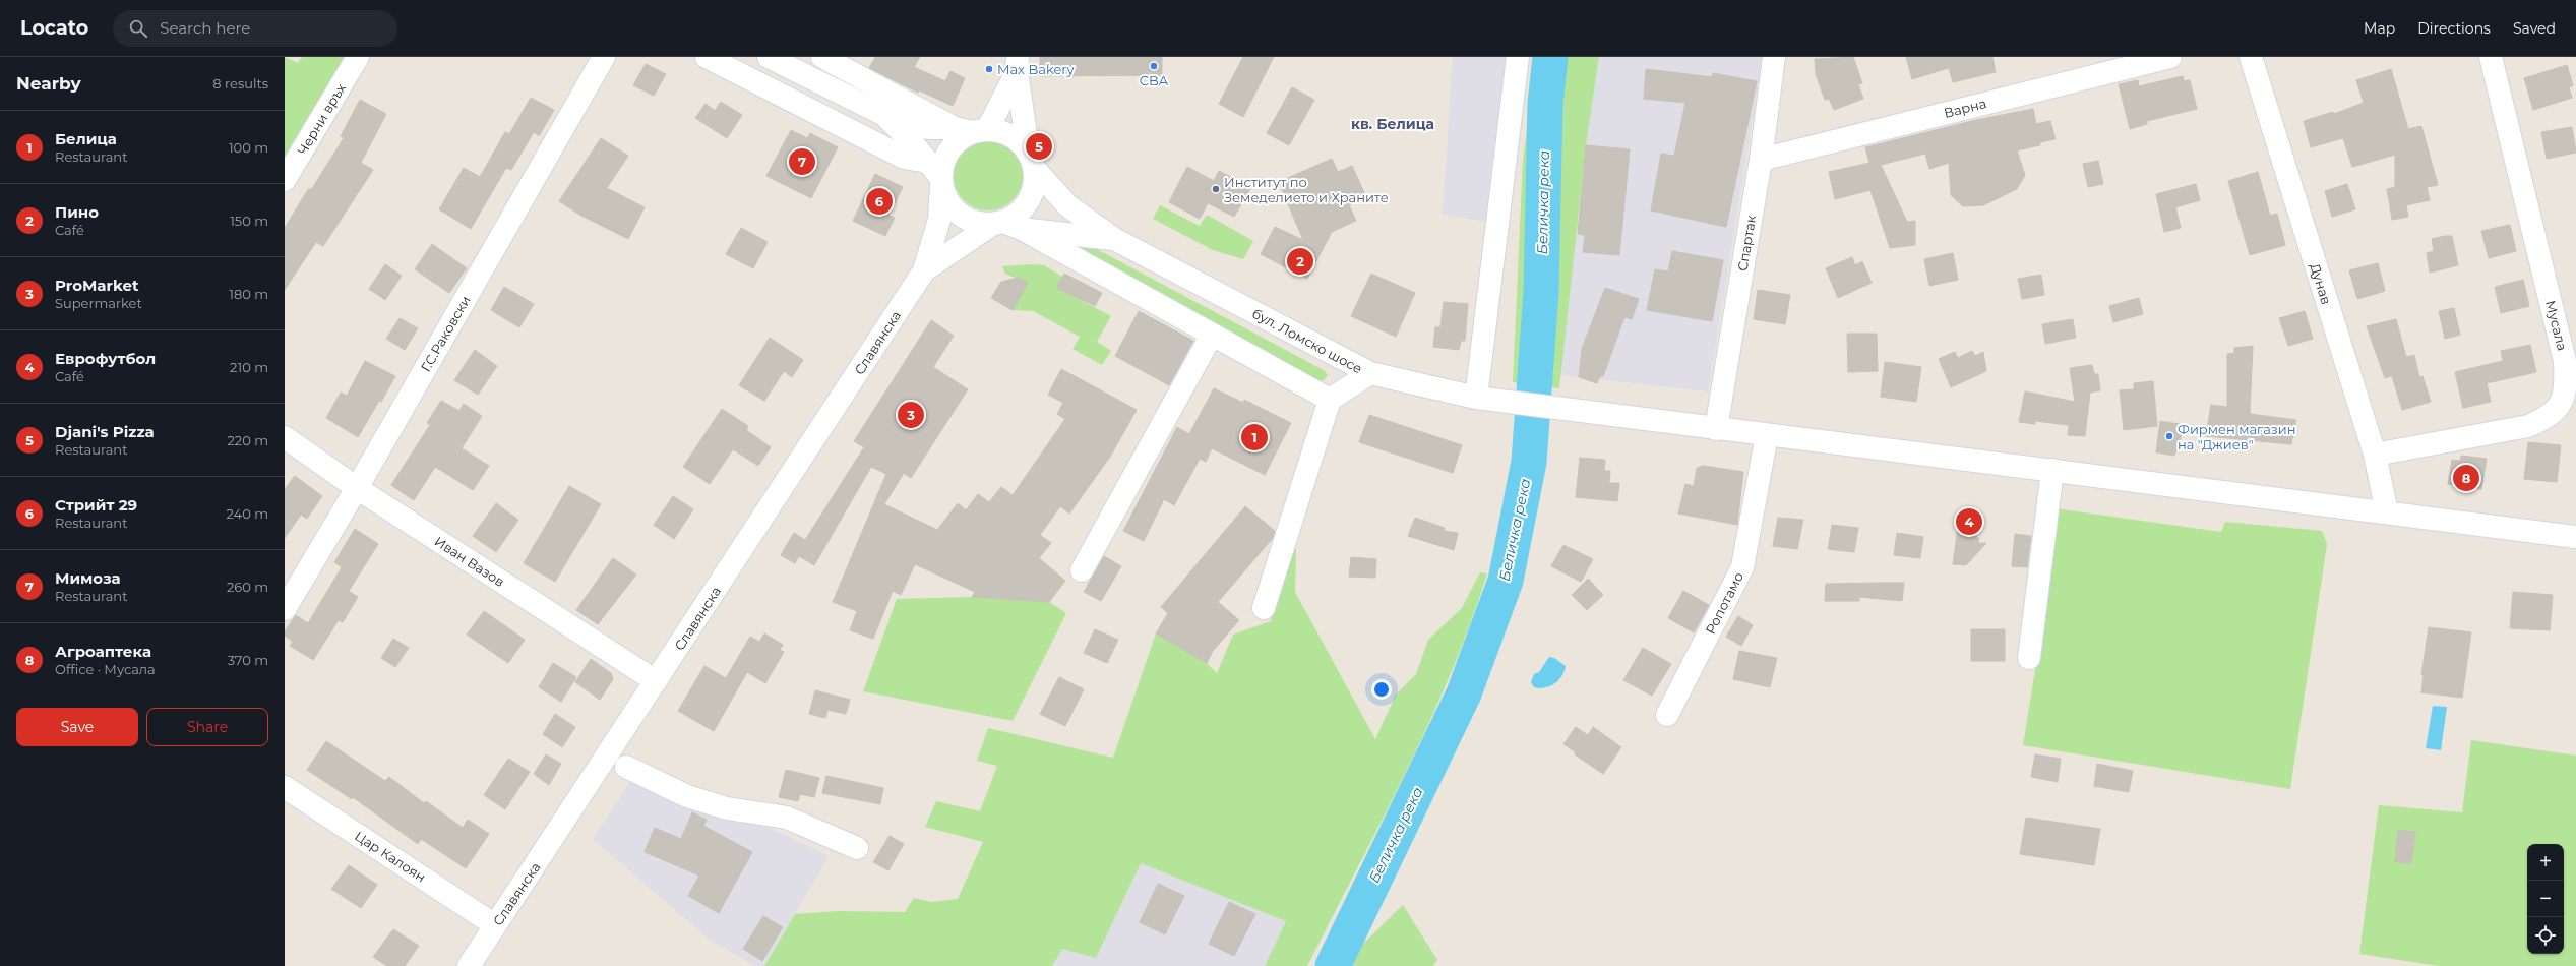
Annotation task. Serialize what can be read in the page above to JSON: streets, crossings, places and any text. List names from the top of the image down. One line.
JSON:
{"streets":{"street":["Варна","Черни връх","Спартак","Дунав","Мусала","Г.С.Раковски","бул. Ломско шосе","Славянска","Иван Вазов","Ропотамо","Цар Калоян"]},"crossings":[["Варна","Спартак"],["Спартак","бул. Ломско шосе"],["Дунав","Мусала"],["Дунав","бул. Ломско шосе"],["Г.С.Раковски","Иван Вазов"],["бул. Ломско шосе","Славянска"],["бул. Ломско шосе","Ропотамо"],["Славянска","Иван Вазов"],["Славянска","Цар Калоян"]],"districts":["кв. Белица"],"water":["Беличка река"],"places":["CBA","Max Bakery","Институт по Земеделието и Храните","Фирмен магазин на \"Джиев\""],"page":{"header":"Locato","search":"Search here","nav":["Map","Directions","Saved"],"heading":["Nearby","8 results"],"list":[{"mark":"1","name":"Белица","note":"Restaurant","value":"100 m"},{"mark":"2","name":"Пино","note":"Café","value":"150 m"},{"mark":"3","name":"ProMarket","note":"Supermarket","value":"180 m"},{"mark":"4","name":"Еврофутбол","note":"Café","value":"210 m"},{"mark":"5","name":"Djani's Pizza","note":"Restaurant","value":"220 m"},{"mark":"6","name":"Стрийт 29","note":"Restaurant","value":"240 m"},{"mark":"7","name":"Мимоза","note":"Restaurant","value":"260 m"},{"mark":"8","name":"Агроаптека","note":"Office · Мусала","value":"370 m"}],"pins":["5","7","6","2","3","1","8","4"],"buttons":["Save","Share"],"map_buttons":["+","−"]}}
